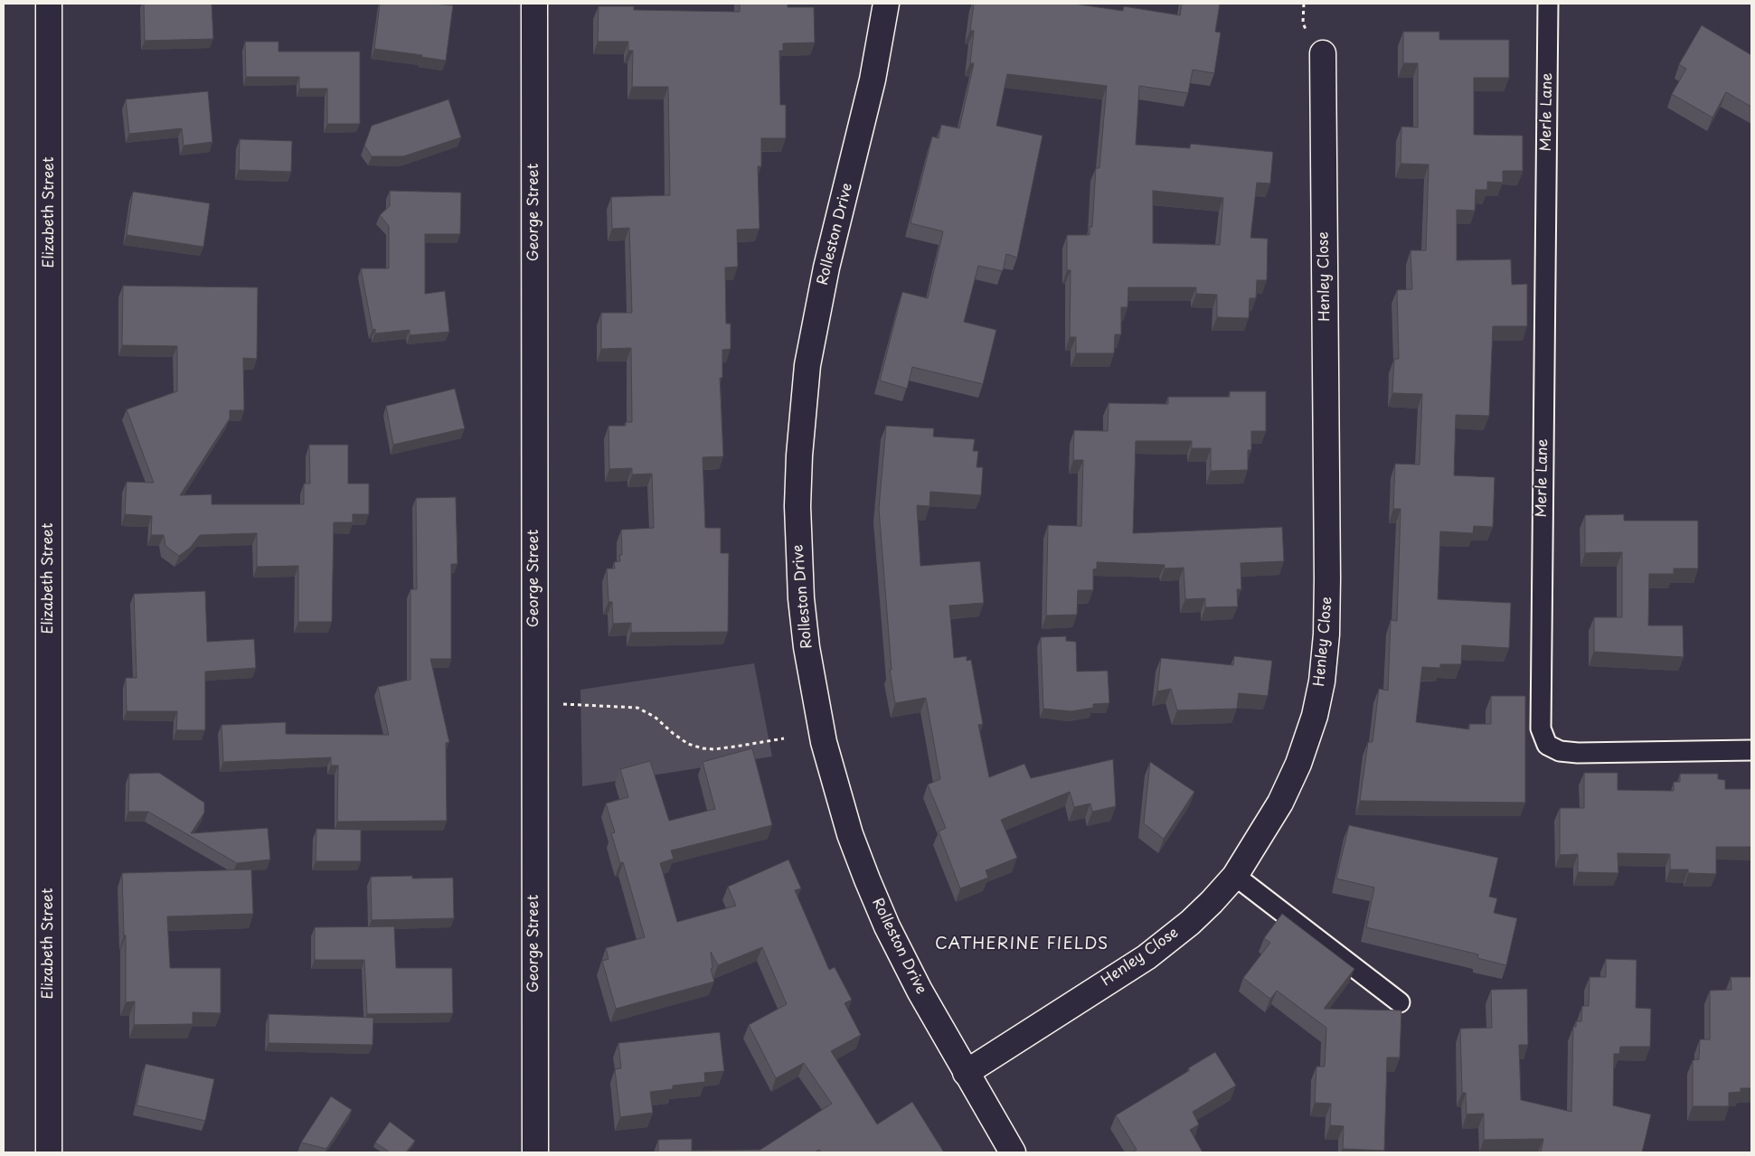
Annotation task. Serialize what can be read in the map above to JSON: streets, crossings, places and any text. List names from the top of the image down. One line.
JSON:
{"streets":{"street":["Elizabeth Street","George Street","Rolleston Drive","Henley Close"],"lane":["Merle Lane"]},"crossings":[["Rolleston Drive","Henley Close"]],"districts":["CATHERINE FIELDS"]}
